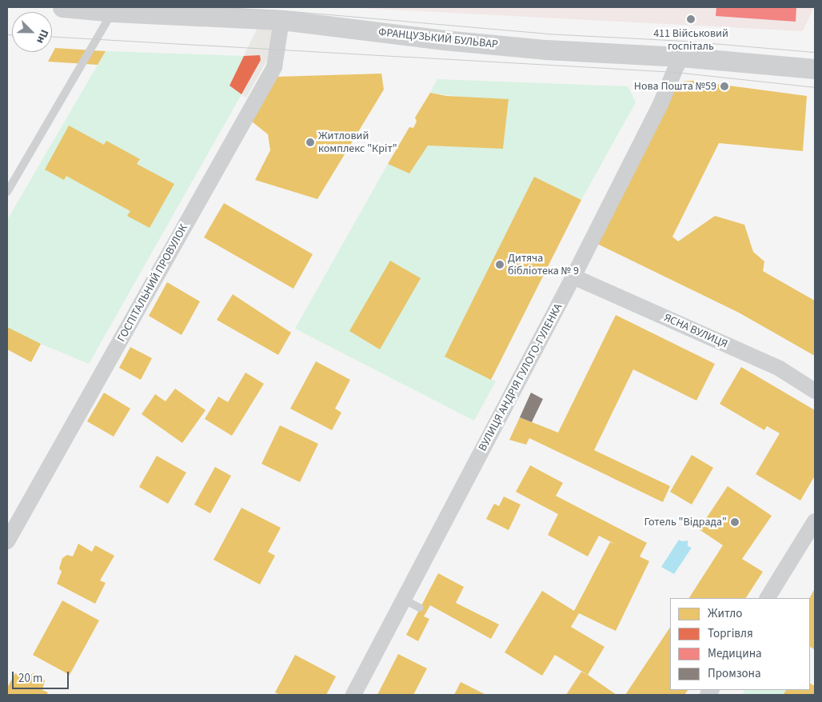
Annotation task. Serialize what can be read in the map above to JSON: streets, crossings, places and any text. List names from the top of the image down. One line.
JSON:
{"streets":{"street":["ФРАНЦУЗЬКИЙ БУЛЬВАР","ГОСПІТАЛЬНИЙ ПРОВУЛОК","ЯСНА ВУЛИЦЯ","ВУЛИЦЯ АНДРІЯ ГУЛОГО-ГУЛЕНКА"]},"crossings":[["ФРАНЦУЗЬКИЙ БУЛЬВАР","ГОСПІТАЛЬНИЙ ПРОВУЛОК"],["ФРАНЦУЗЬКИЙ БУЛЬВАР","ВУЛИЦЯ АНДРІЯ ГУЛОГО-ГУЛЕНКА"],["ЯСНА ВУЛИЦЯ","ВУЛИЦЯ АНДРІЯ ГУЛОГО-ГУЛЕНКА"]],"places":["411 Військовий госпіталь","Нова Пошта №59","Житловий комплекс \"Кріт\"","Дитяча бібліотека № 9","Готель \"Відрада\""],"legend":["Житло","Торгівля","Медицина","Промзона"],"scale_bar":"20 m","north":"bottom right"}
